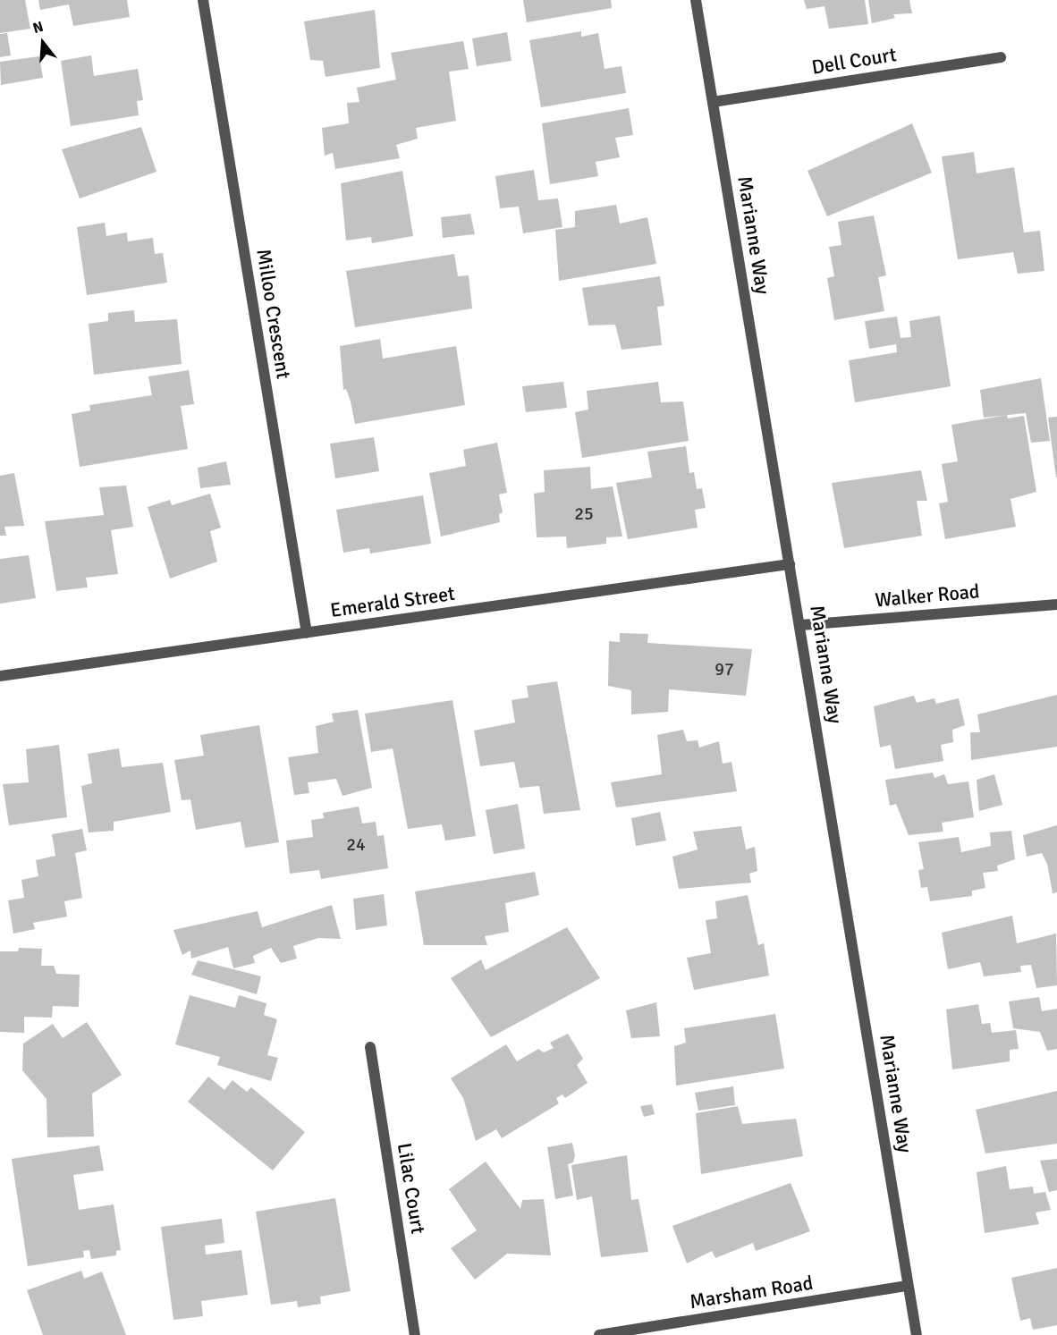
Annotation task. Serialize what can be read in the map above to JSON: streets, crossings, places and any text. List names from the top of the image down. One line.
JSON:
{"streets":{"street":["Dell Court","Marianne Way","Milloo Crescent","Walker Road","Emerald Street","Lilac Court","Marsham Road"]},"crossings":[["Dell Court","Marianne Way"],["Marianne Way","Walker Road"],["Marianne Way","Emerald Street"],["Marianne Way","Marsham Road"],["Milloo Crescent","Emerald Street"]],"house_numbers":["25","97","24"],"north":"top"}
